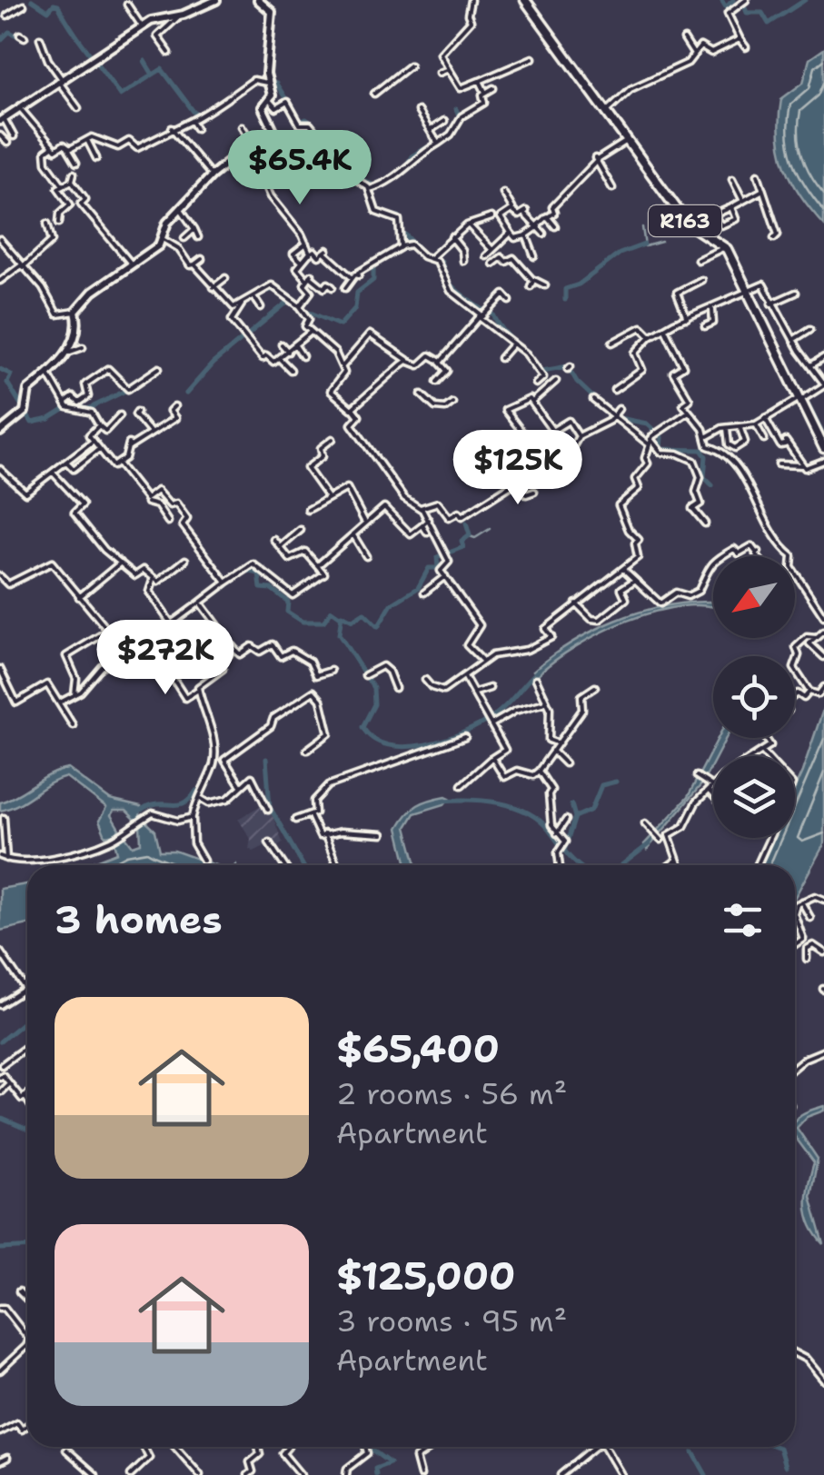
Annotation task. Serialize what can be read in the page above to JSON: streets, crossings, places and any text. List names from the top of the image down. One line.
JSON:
{"streets":{"main road":["R163"]},"north":"bottom left","page":{"price":["$65.4K","$125K","$272K"],"heading":"3 homes","list":[{"name":"$65,400","note":"2 rooms · 56 m² · Apartment"},{"name":"$125,000","note":"3 rooms · 95 m² · Apartment"}]}}
